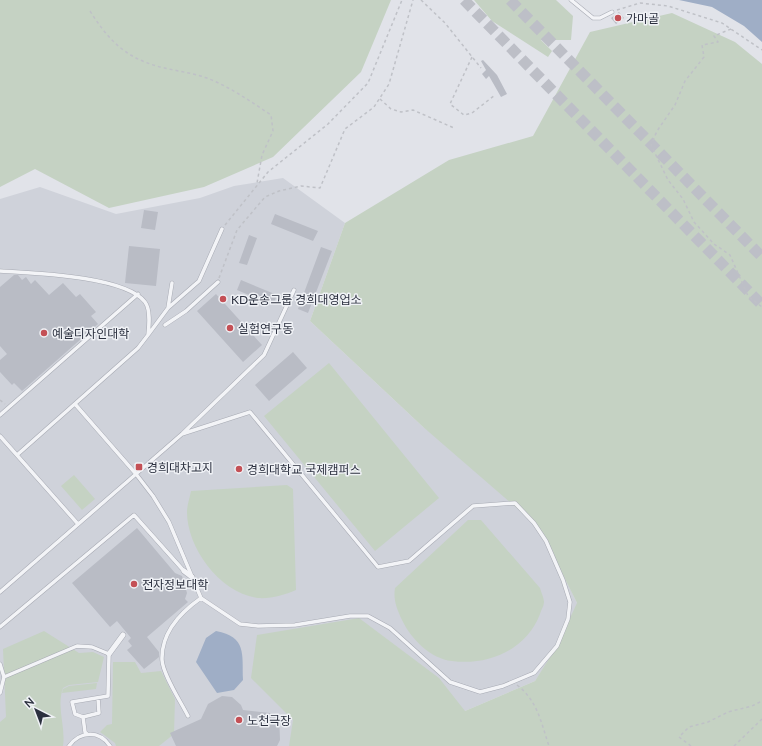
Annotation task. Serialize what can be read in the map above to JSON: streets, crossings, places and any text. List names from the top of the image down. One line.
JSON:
{"places":{"other":["가마골","KD운송그룹 경희대영업소","실험연구동","예술디자인대학","경희대학교 국제캠퍼스","전자정보대학","노천극장"],"transit":["경희대차고지"]},"north":"top left"}
